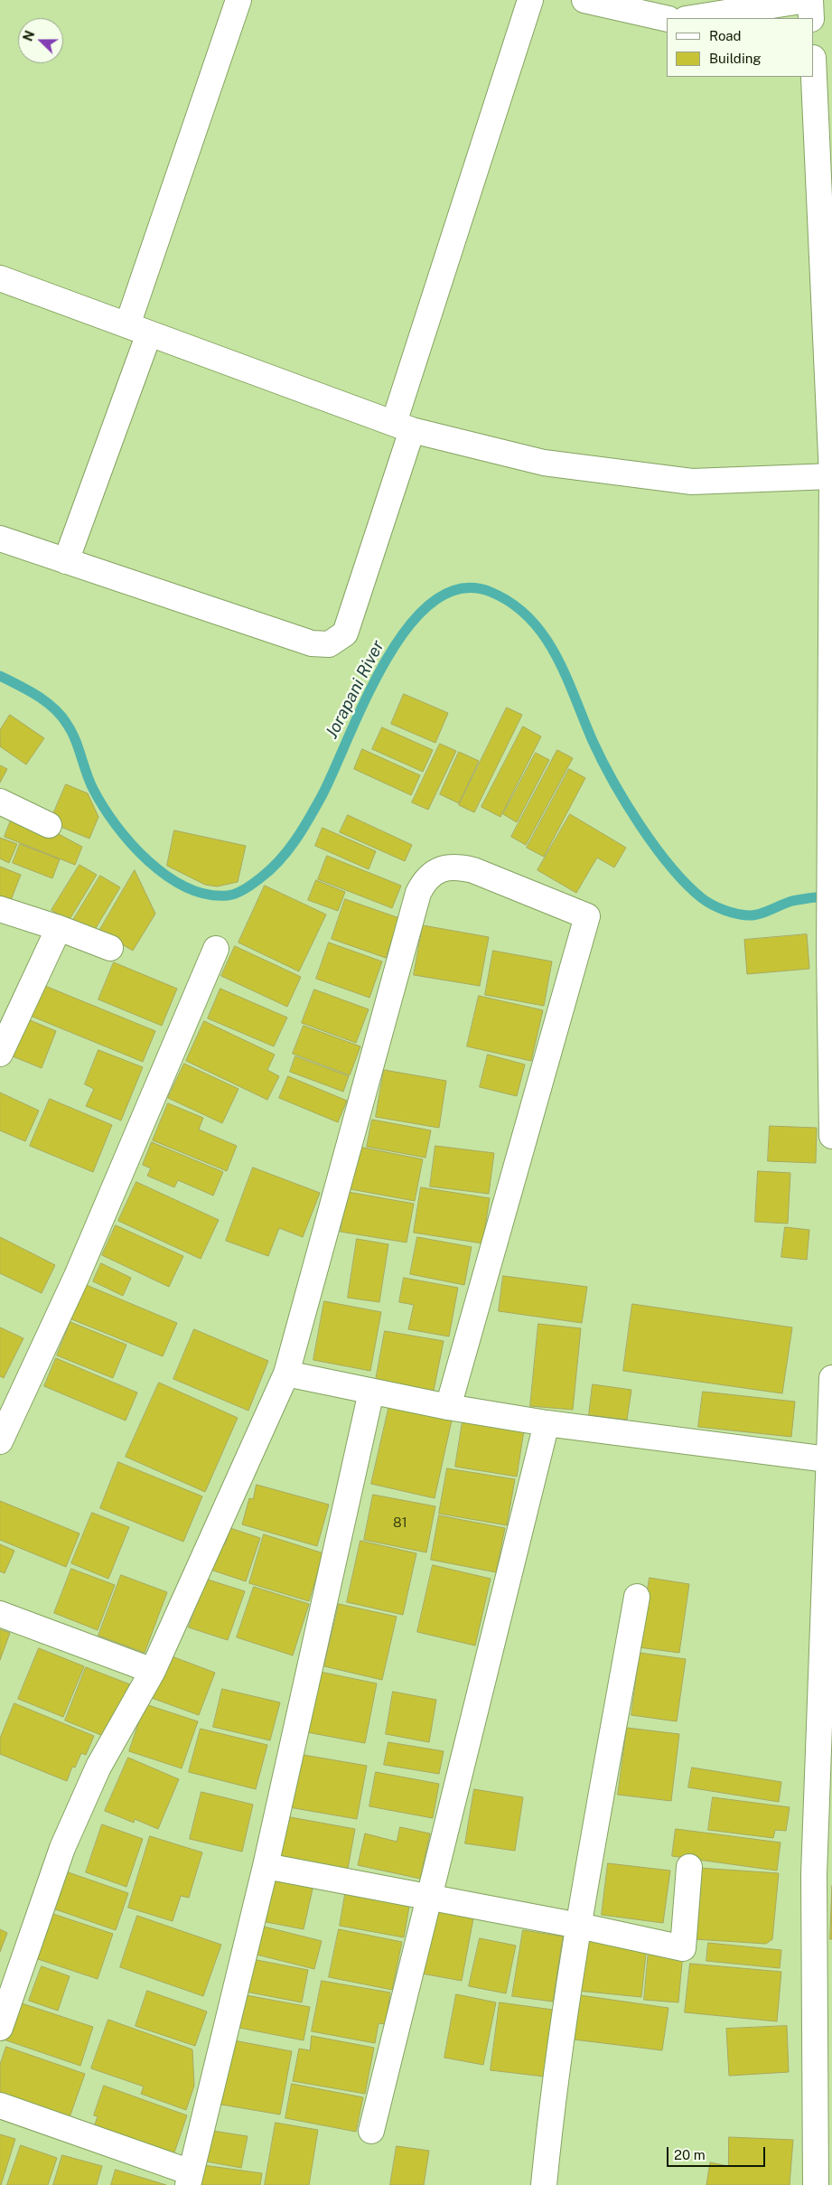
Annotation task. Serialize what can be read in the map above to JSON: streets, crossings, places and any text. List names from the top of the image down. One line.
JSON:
{"water":["Jorapani River"],"house_numbers":["81"],"legend":["Road","Building"],"scale_bar":"20 m","north":"left"}
